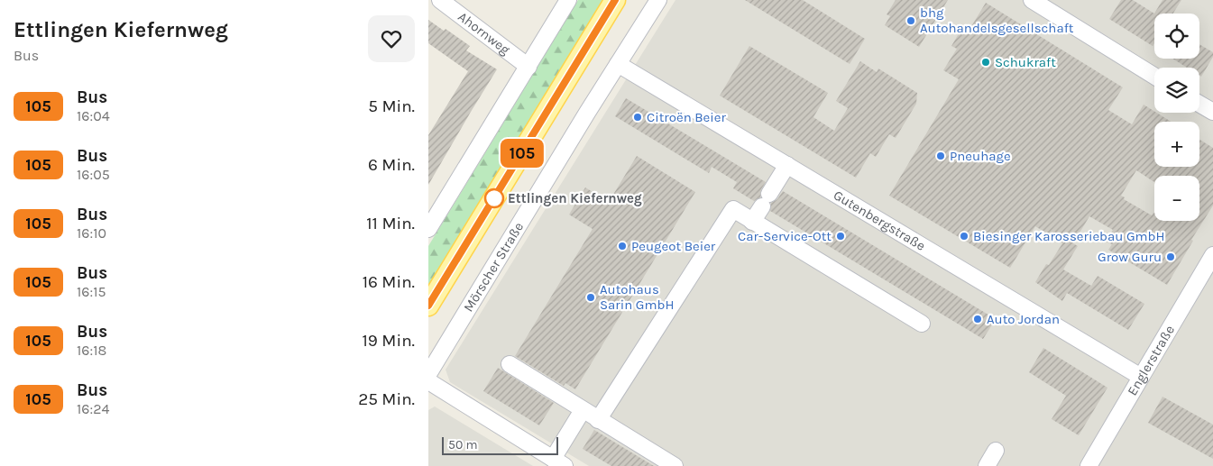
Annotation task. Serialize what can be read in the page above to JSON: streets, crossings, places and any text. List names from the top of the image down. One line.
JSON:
{"streets":{"street":["Ahornweg","Gutenbergstraße","Mörscher Straße","Englerstraße"]},"crossings":[["Gutenbergstraße","Mörscher Straße"],["Gutenbergstraße","Englerstraße"]],"places":["bhg Autohandelsgesellschaft","Schukraft","Citroën Beier","Pneuhage","Ettlingen Kiefernweg","Car-Service-Ott","Biesinger Karosseriebau GmbH","Peugeot Beier","Grow Guru","Autohaus Sarin GmbH","Auto Jordan"],"lines":["bus line 105"],"scale_bar":"50 m","page":{"heading":["Ettlingen Kiefernweg","Bus"],"on_map":"105","map_buttons":["+","−"],"list":[{"mark":"105","name":"Bus","note":"16:04","value":"5 Min."},{"mark":"105","name":"Bus","note":"16:05","value":"6 Min."},{"mark":"105","name":"Bus","note":"16:10","value":"11 Min."},{"mark":"105","name":"Bus","note":"16:15","value":"16 Min."},{"mark":"105","name":"Bus","note":"16:18","value":"19 Min."},{"mark":"105","name":"Bus","note":"16:24","value":"25 Min."}],"scale":"50 m"}}
